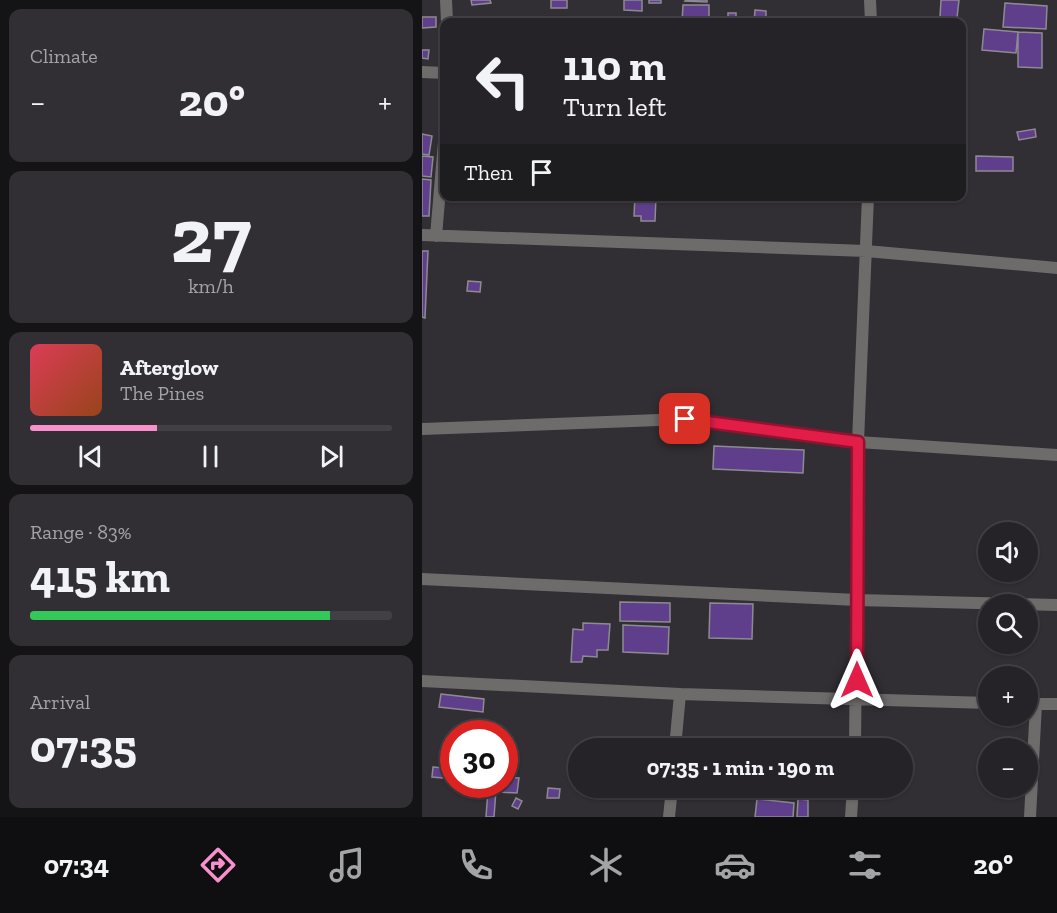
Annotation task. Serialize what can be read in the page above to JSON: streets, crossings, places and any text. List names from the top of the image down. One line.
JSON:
{"page":{"tile":["Climate",["27","km/h"],["Range · 83%","415 km"],["Arrival","07:35"]],"turn":["110 m","Turn left"],"heat":["−","20°","+"],"then":"Then","song":["Afterglow","The Pines"],"map_buttons":["+","−"],"limit":"30","trip":"07:35 · 1 min · 190 m","tabs":["07:34","20°"]}}
